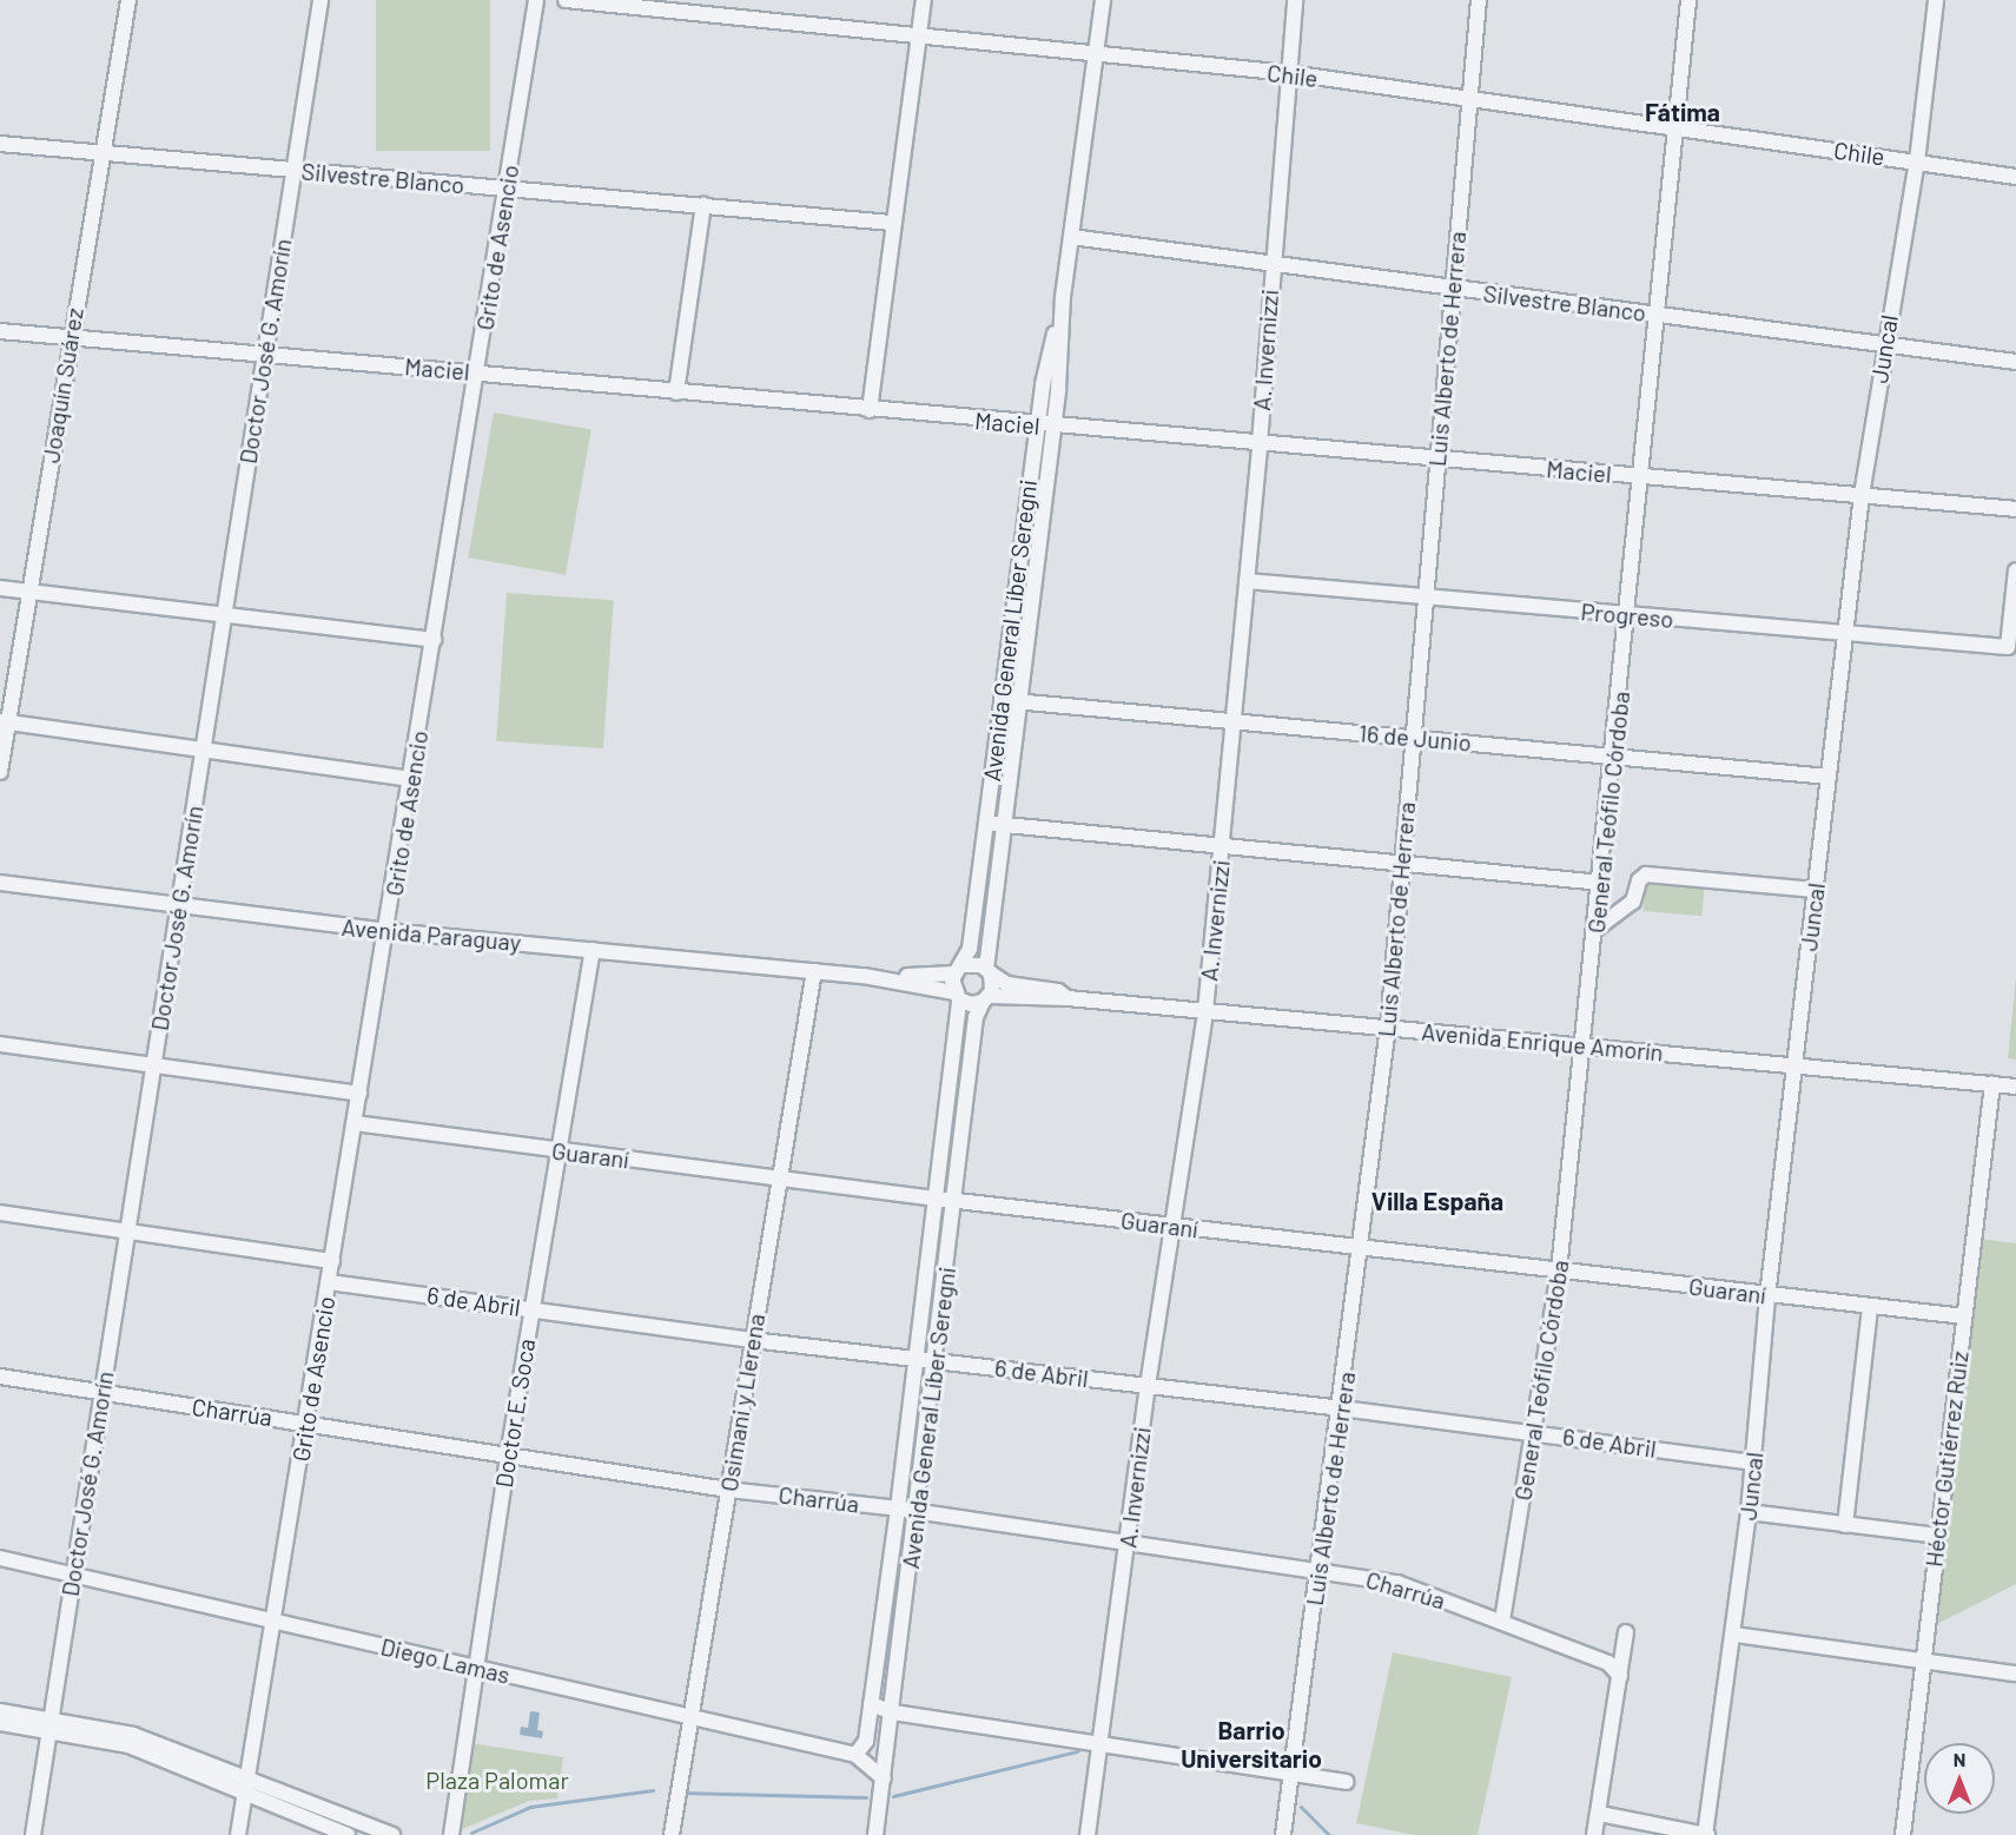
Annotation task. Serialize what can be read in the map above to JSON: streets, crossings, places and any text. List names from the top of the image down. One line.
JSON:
{"streets":{"street":["Chile","Silvestre Blanco","Grito de Asencio","Luis Alberto de Herrera","Juncal","A. Invernizzi","Doctor José G. Amorín","Maciel","Joaquín Suárez","Progreso","Avenida General Líber Seregni","16 de Junio","General Teófilo Córdoba","Avenida Paraguay","Avenida Enrique Amorín","Guaraní","6 de Abril","Osimani y Llerena","Charrúa","Doctor E. Soca","Héctor Gutiérrez Ruiz","Diego Lamas"]},"crossings":[["Chile","Luis Alberto de Herrera"],["Chile","Juncal"],["Chile","A. Invernizzi"],["Chile","Avenida General Líber Seregni"],["Chile","General Teófilo Córdoba"],["Silvestre Blanco","Grito de Asencio"],["Silvestre Blanco","Luis Alberto de Herrera"],["Silvestre Blanco","Juncal"],["Silvestre Blanco","A. Invernizzi"],["Silvestre Blanco","Doctor José G. Amorín"],["Silvestre Blanco","Joaquín Suárez"],["Silvestre Blanco","Avenida General Líber Seregni"],["Silvestre Blanco","General Teófilo Córdoba"],["Grito de Asencio","Maciel"],["Grito de Asencio","Avenida Paraguay"],["Grito de Asencio","Guaraní"],["Grito de Asencio","6 de Abril"],["Grito de Asencio","Charrúa"],["Grito de Asencio","Diego Lamas"],["Luis Alberto de Herrera","Maciel"],["Luis Alberto de Herrera","Progreso"],["Luis Alberto de Herrera","16 de Junio"],["Luis Alberto de Herrera","Avenida Enrique Amorín"],["Luis Alberto de Herrera","Guaraní"],["Luis Alberto de Herrera","6 de Abril"],["Luis Alberto de Herrera","Charrúa"],["Juncal","Maciel"],["Juncal","Progreso"],["Juncal","16 de Junio"],["Juncal","Avenida Enrique Amorín"],["Juncal","Guaraní"],["Juncal","6 de Abril"],["A. Invernizzi","Maciel"],["A. Invernizzi","Progreso"],["A. Invernizzi","16 de Junio"],["A. Invernizzi","Avenida Enrique Amorín"],["A. Invernizzi","Guaraní"],["A. Invernizzi","6 de Abril"],["A. Invernizzi","Charrúa"],["Doctor José G. Amorín","Maciel"],["Doctor José G. Amorín","Avenida Paraguay"],["Doctor José G. Amorín","Charrúa"],["Doctor José G. Amorín","Diego Lamas"],["Maciel","Joaquín Suárez"],["Maciel","Avenida General Líber Seregni"],["Maciel","General Teófilo Córdoba"],["Progreso","General Teófilo Córdoba"],["Avenida General Líber Seregni","16 de Junio"],["Avenida General Líber Seregni","Avenida Paraguay"],["Avenida General Líber Seregni","Avenida Enrique Amorín"],["Avenida General Líber Seregni","Guaraní"],["Avenida General Líber Seregni","6 de Abril"],["Avenida General Líber Seregni","Charrúa"],["Avenida General Líber Seregni","Diego Lamas"],["16 de Junio","General Teófilo Córdoba"],["General Teófilo Córdoba","Avenida Enrique Amorín"],["General Teófilo Córdoba","Guaraní"],["General Teófilo Córdoba","6 de Abril"],["General Teófilo Córdoba","Charrúa"],["Avenida Paraguay","Avenida Enrique Amorín"],["Avenida Paraguay","Osimani y Llerena"],["Avenida Paraguay","Doctor E. Soca"],["Avenida Enrique Amorín","Héctor Gutiérrez Ruiz"],["Guaraní","Osimani y Llerena"],["Guaraní","Doctor E. Soca"],["Guaraní","Héctor Gutiérrez Ruiz"],["6 de Abril","Osimani y Llerena"],["6 de Abril","Doctor E. Soca"],["Osimani y Llerena","Charrúa"],["Osimani y Llerena","Diego Lamas"],["Charrúa","Doctor E. Soca"],["Doctor E. Soca","Diego Lamas"]],"districts":["Fátima","Villa España","Barrio Universitario"],"parks":["Plaza Palomar"],"north":"top"}
